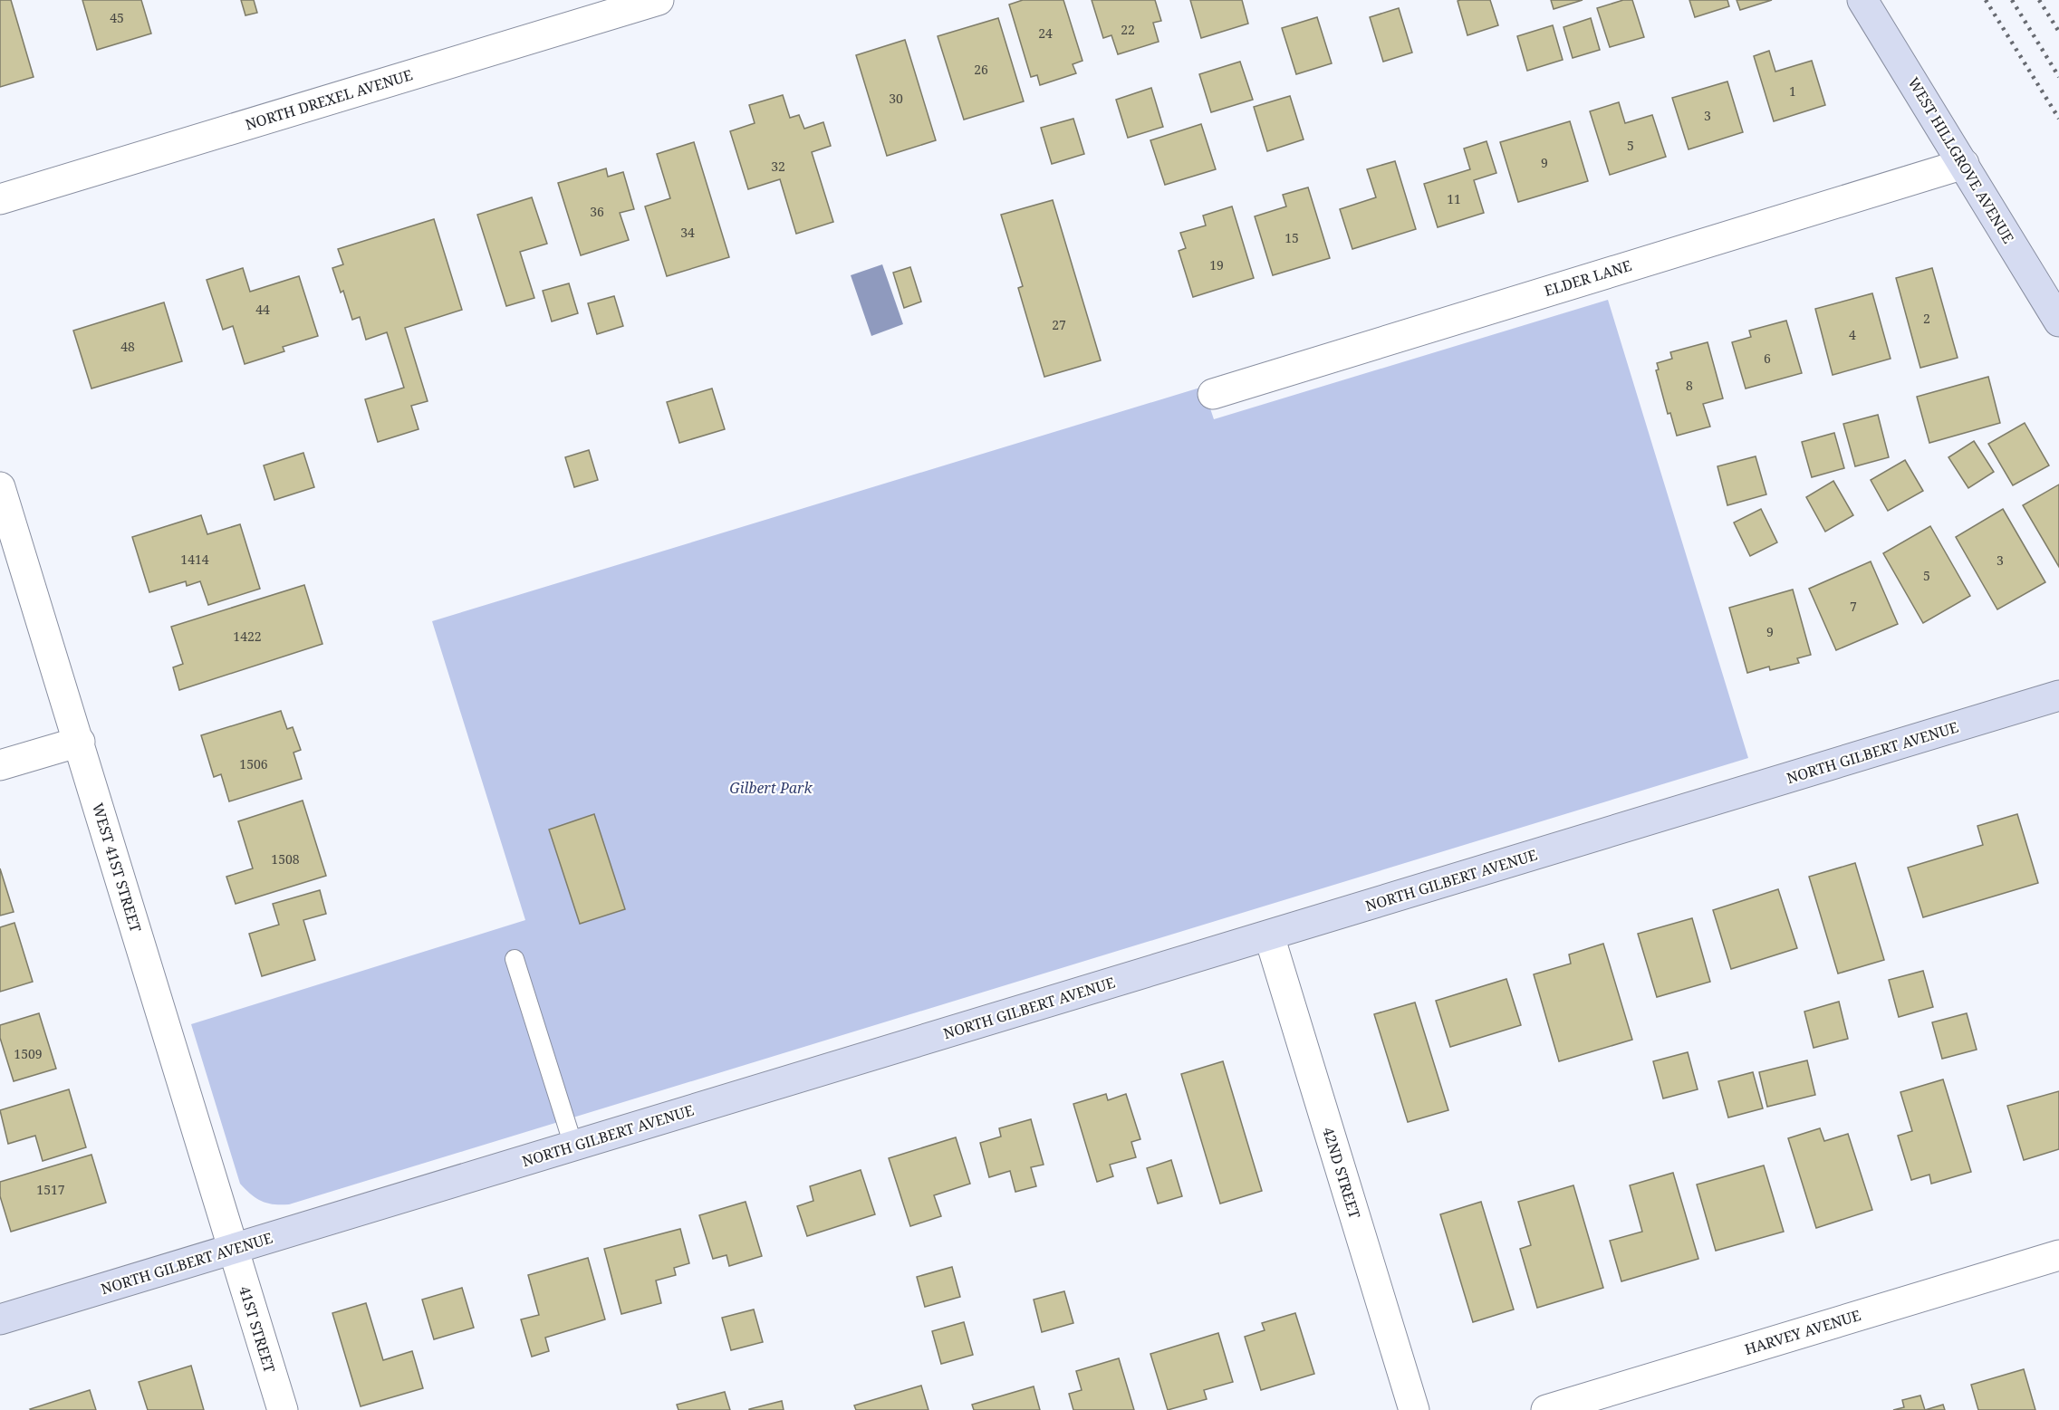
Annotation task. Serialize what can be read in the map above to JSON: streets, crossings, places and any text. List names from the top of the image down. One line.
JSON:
{"streets":{"street":["NORTH DREXEL AVENUE","WEST HILLGROVE AVENUE","ELDER LANE","NORTH GILBERT AVENUE","WEST 41ST STREET","42ND STREET","41ST STREET","HARVEY AVENUE"]},"crossings":[["WEST HILLGROVE AVENUE","ELDER LANE"],["NORTH GILBERT AVENUE","WEST 41ST STREET"],["NORTH GILBERT AVENUE","42ND STREET"],["NORTH GILBERT AVENUE","41ST STREET"],["WEST 41ST STREET","41ST STREET"]],"parks":["Gilbert Park"],"house_numbers":["45","22","24","26","1","30","3","5","9","32","11","36","34","15","19","44","2","27","4","48","6","8","1414","3","5","7","9","1422","1506","1508","1509","1517"]}
